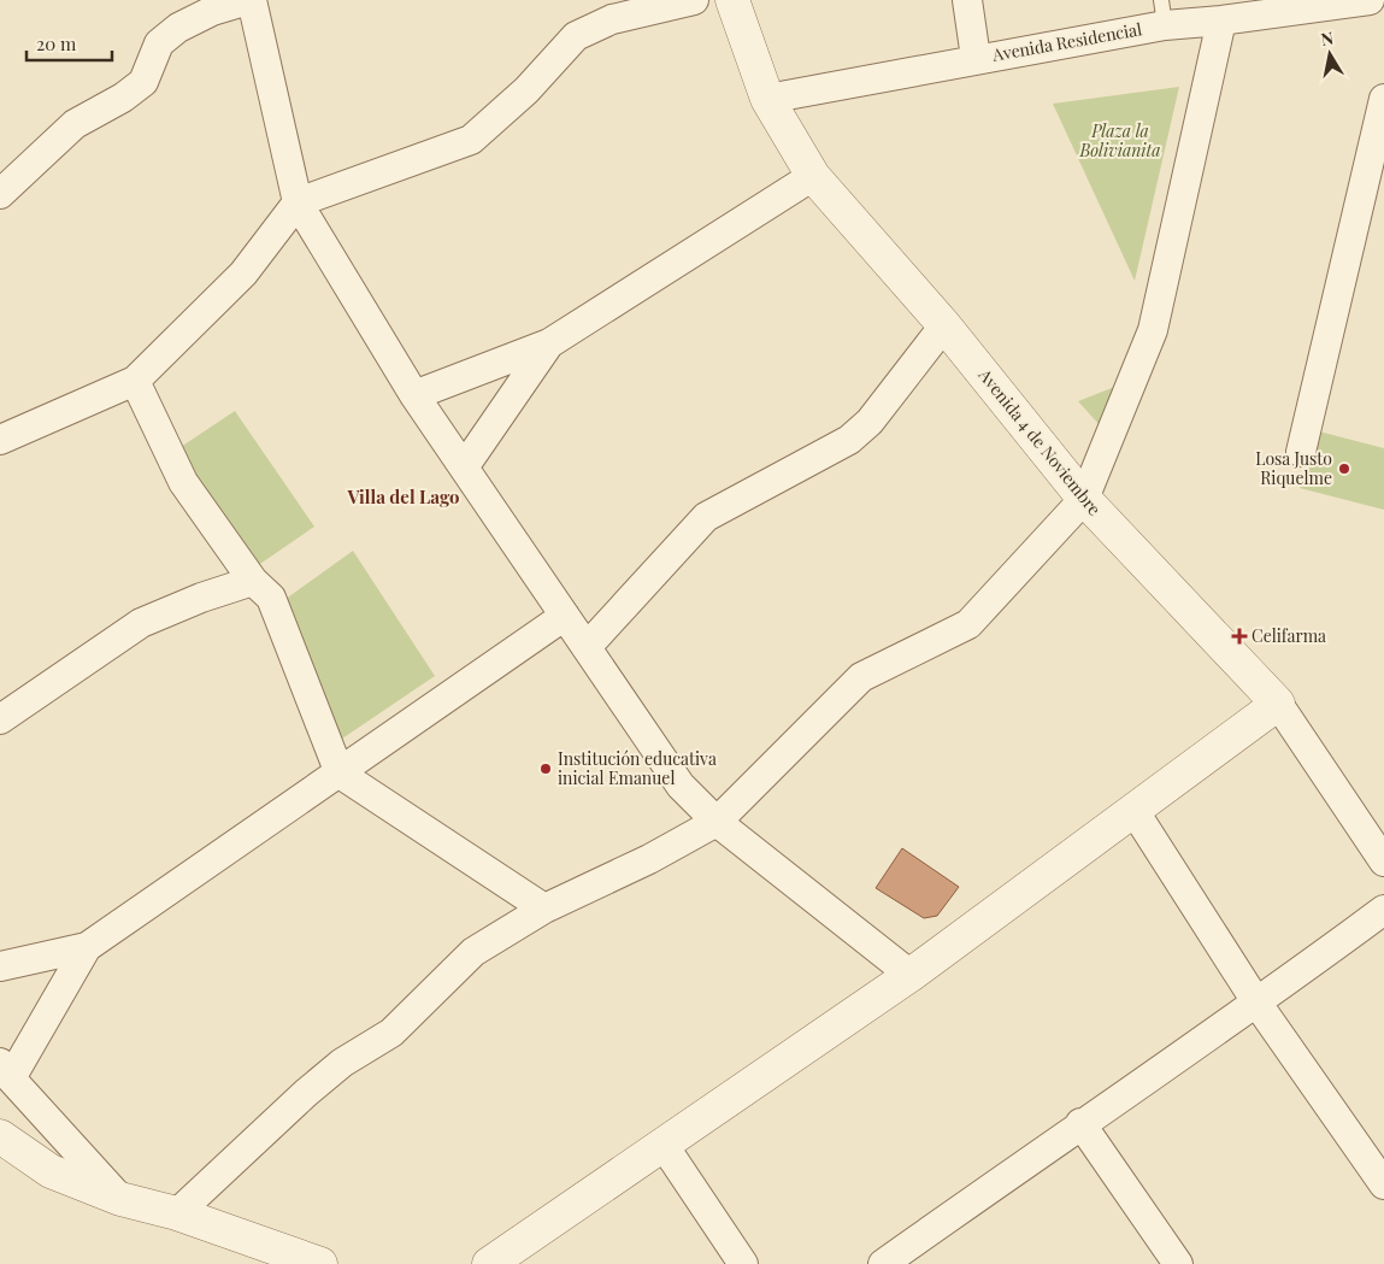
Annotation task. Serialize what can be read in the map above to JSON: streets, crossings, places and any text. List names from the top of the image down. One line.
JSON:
{"streets":{"street":["Avenida Residencial","Avenida 4 de Noviembre"]},"crossings":[["Avenida Residencial","Avenida 4 de Noviembre"]],"districts":["Villa del Lago"],"parks":["Plaza la Bolivianita"],"places":{"other":["Losa Justo Riquelme","Institución educativa inicial Emanuel"],"health":["Celifarma"]},"scale_bar":"20 m","north":"top"}
